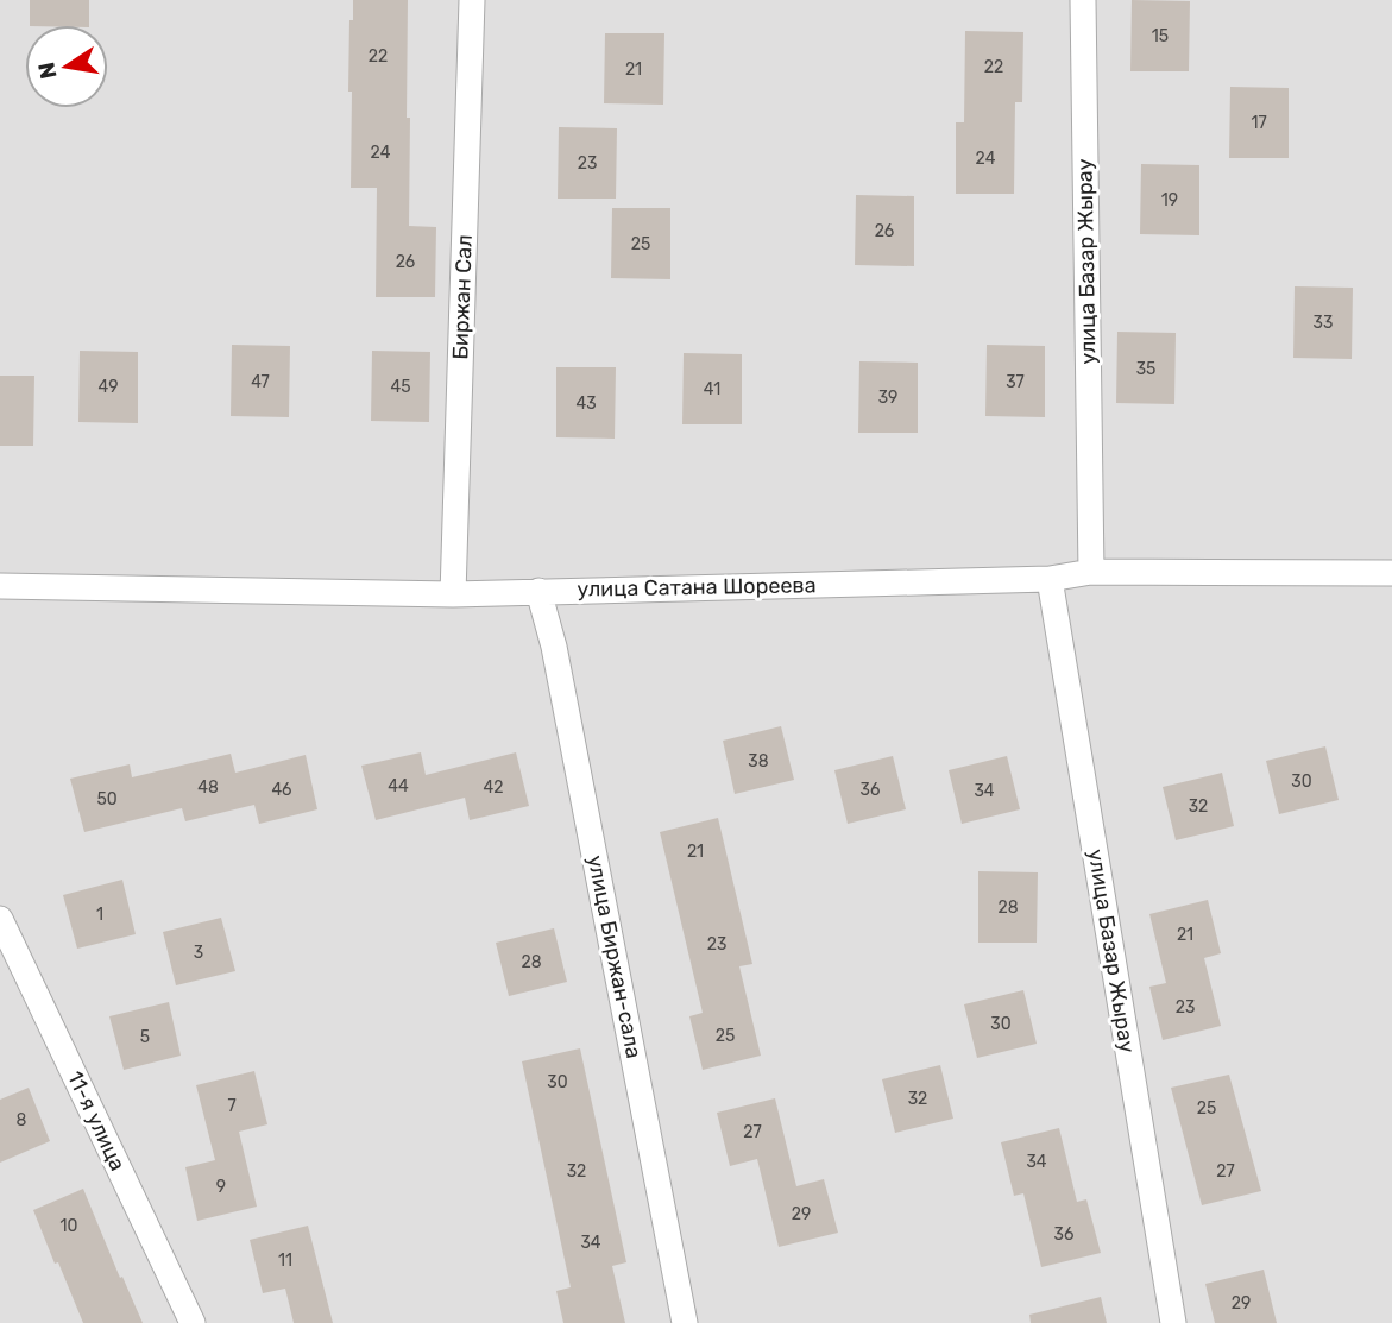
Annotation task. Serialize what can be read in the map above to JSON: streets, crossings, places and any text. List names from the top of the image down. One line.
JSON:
{"streets":{"street":["улица Базар Жырау","Биржан Сал","улица Сатана Шореева","улица Биржан-сала","11-я улица"]},"crossings":[["улица Базар Жырау","улица Сатана Шореева"],["Биржан Сал","улица Сатана Шореева"],["улица Сатана Шореева","улица Биржан-сала"]],"house_numbers":["15","22","22","21","17","24","24","23","19","26","25","26","33","35","47","37","49","45","41","39","43","38","30","44","48","42","46","36","34","50","32","21","28","1","21","23","3","28","23","30","25","5","30","32","7","25","8","27","34","32","27","9","29","10","36","34","11","29"],"north":"left"}
